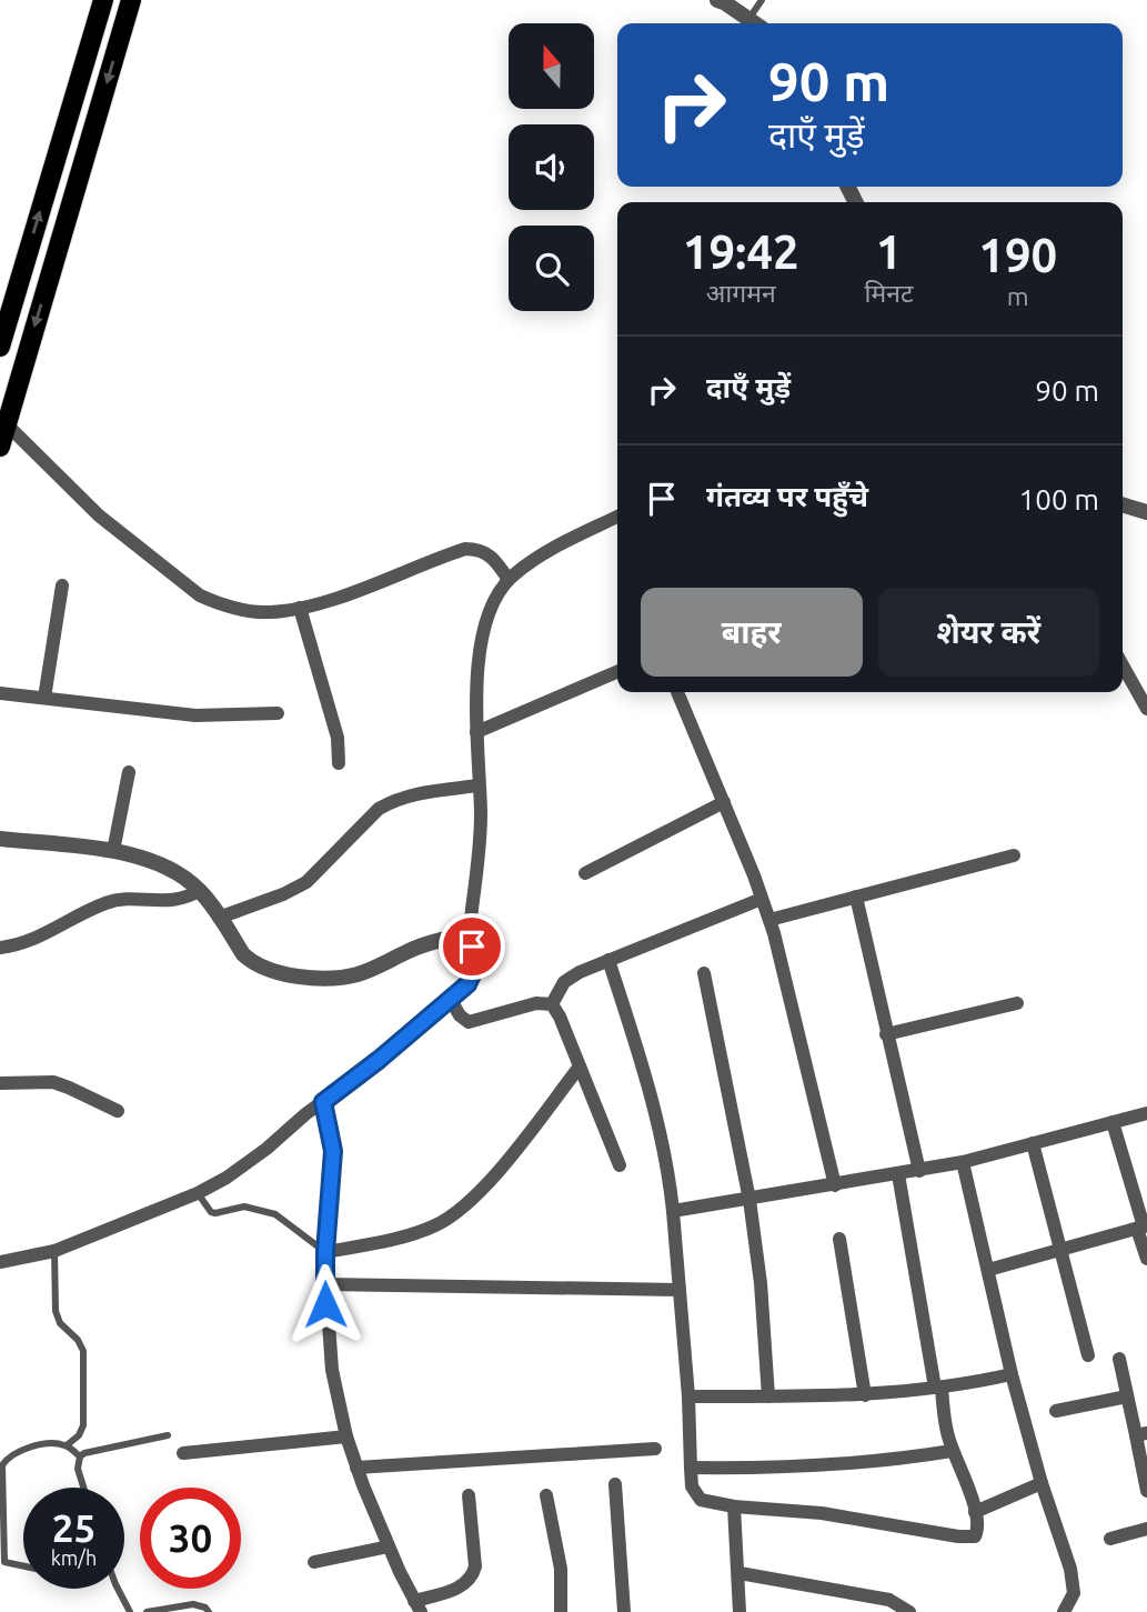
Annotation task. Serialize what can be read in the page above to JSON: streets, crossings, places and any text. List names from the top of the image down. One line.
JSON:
{"north":"top","page":{"turn":["90 m","दाएँ मुड़ें"],"eta":["19:42","आगमन","1","मिनट","190","m"],"list":[{"name":"दाएँ मुड़ें","value":"90 m"},{"name":"गंतव्य पर पहुँचे","value":"100 m"}],"buttons":["बाहर","शेयर करें"],"speed":"25 km/h","limit":"30"}}
